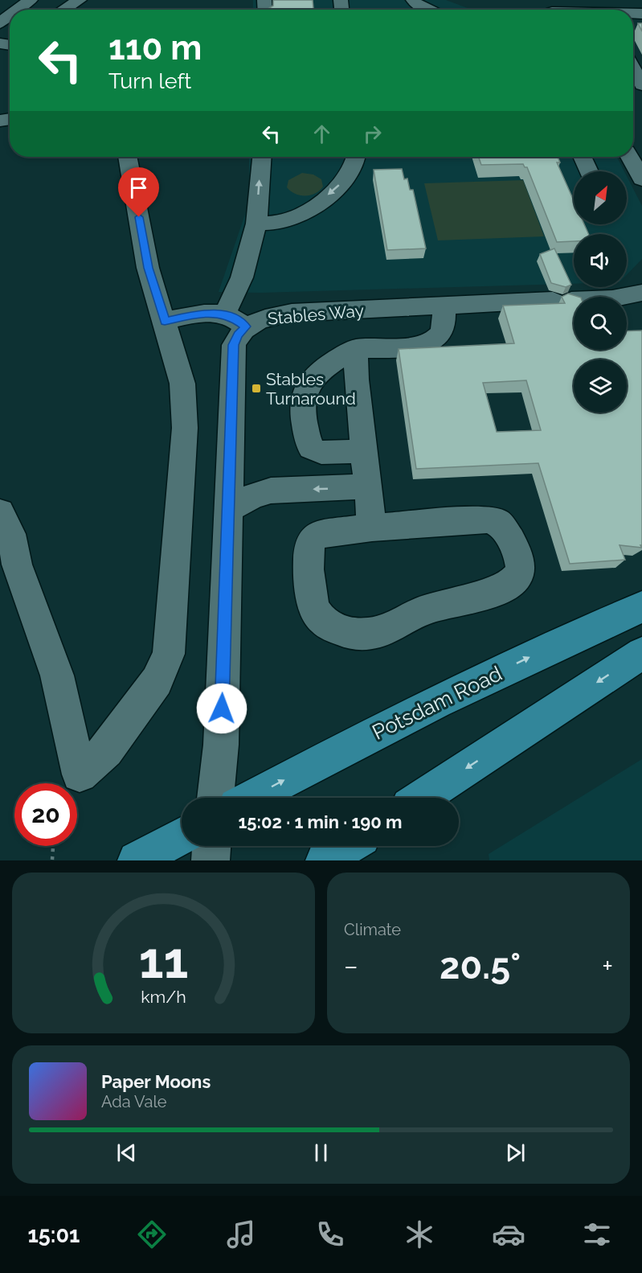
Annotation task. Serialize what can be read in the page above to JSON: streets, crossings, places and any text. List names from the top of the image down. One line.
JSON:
{"streets":{"main road":["Potsdam Road"],"street":["Stables Way"]},"places":{"transit":["Stables Turnaround"]},"north":"top right","page":{"turn":["110 m","Turn left"],"limit":"20","trip":"15:02 · 1 min · 190 m","tile":"Climate","heat":["−","20.5°","+"],"song":["Paper Moons","Ada Vale"],"tabs":"15:01","gauge":["11","km/h"]}}
